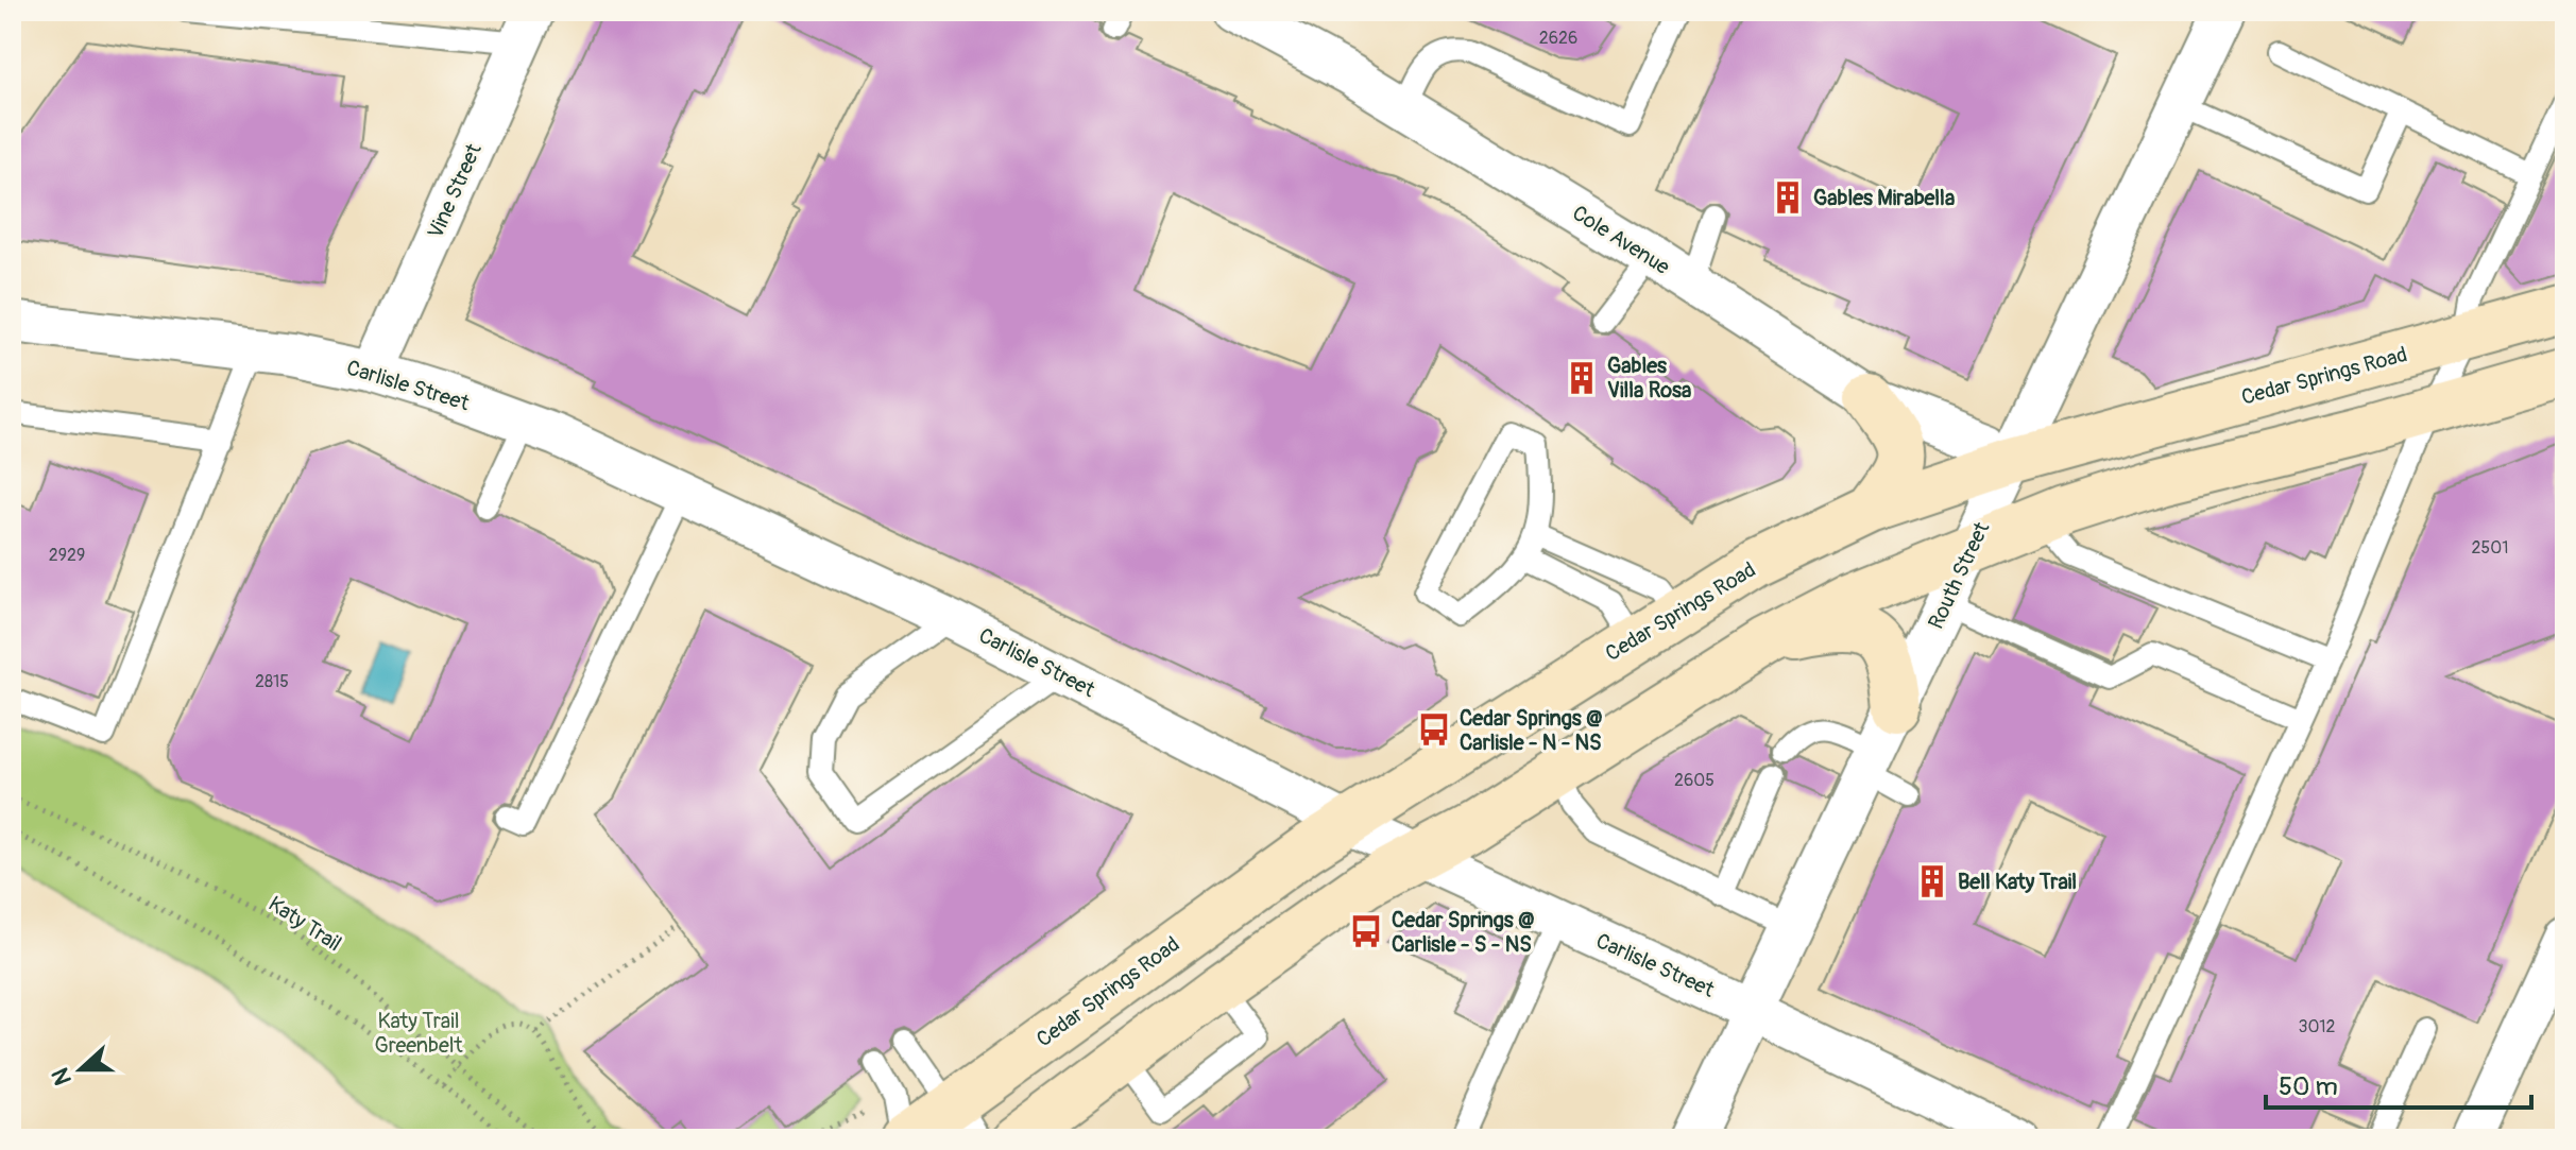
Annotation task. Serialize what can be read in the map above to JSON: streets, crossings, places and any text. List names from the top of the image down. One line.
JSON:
{"streets":{"main road":["Cedar Springs Road"],"street":["Vine Street","Cole Avenue","Carlisle Street","Routh Street"],"path":["Katy Trail"]},"crossings":[["Vine Street","Carlisle Street"],["Cole Avenue","Cedar Springs Road"],["Cole Avenue","Routh Street"],["Cedar Springs Road","Carlisle Street"],["Cedar Springs Road","Routh Street"],["Carlisle Street","Routh Street"]],"parks":["Katy Trail Greenbelt"],"places":{"building":["Gables Mirabella","Gables Villa Rosa","Bell Katy Trail"],"bus stop":["Cedar Springs @ Carlisle - N - NS","Cedar Springs @ Carlisle - S - NS"]},"house_numbers":["2626","2501","2929","2815","2605","3012"],"scale_bar":"50 m","north":"left"}
